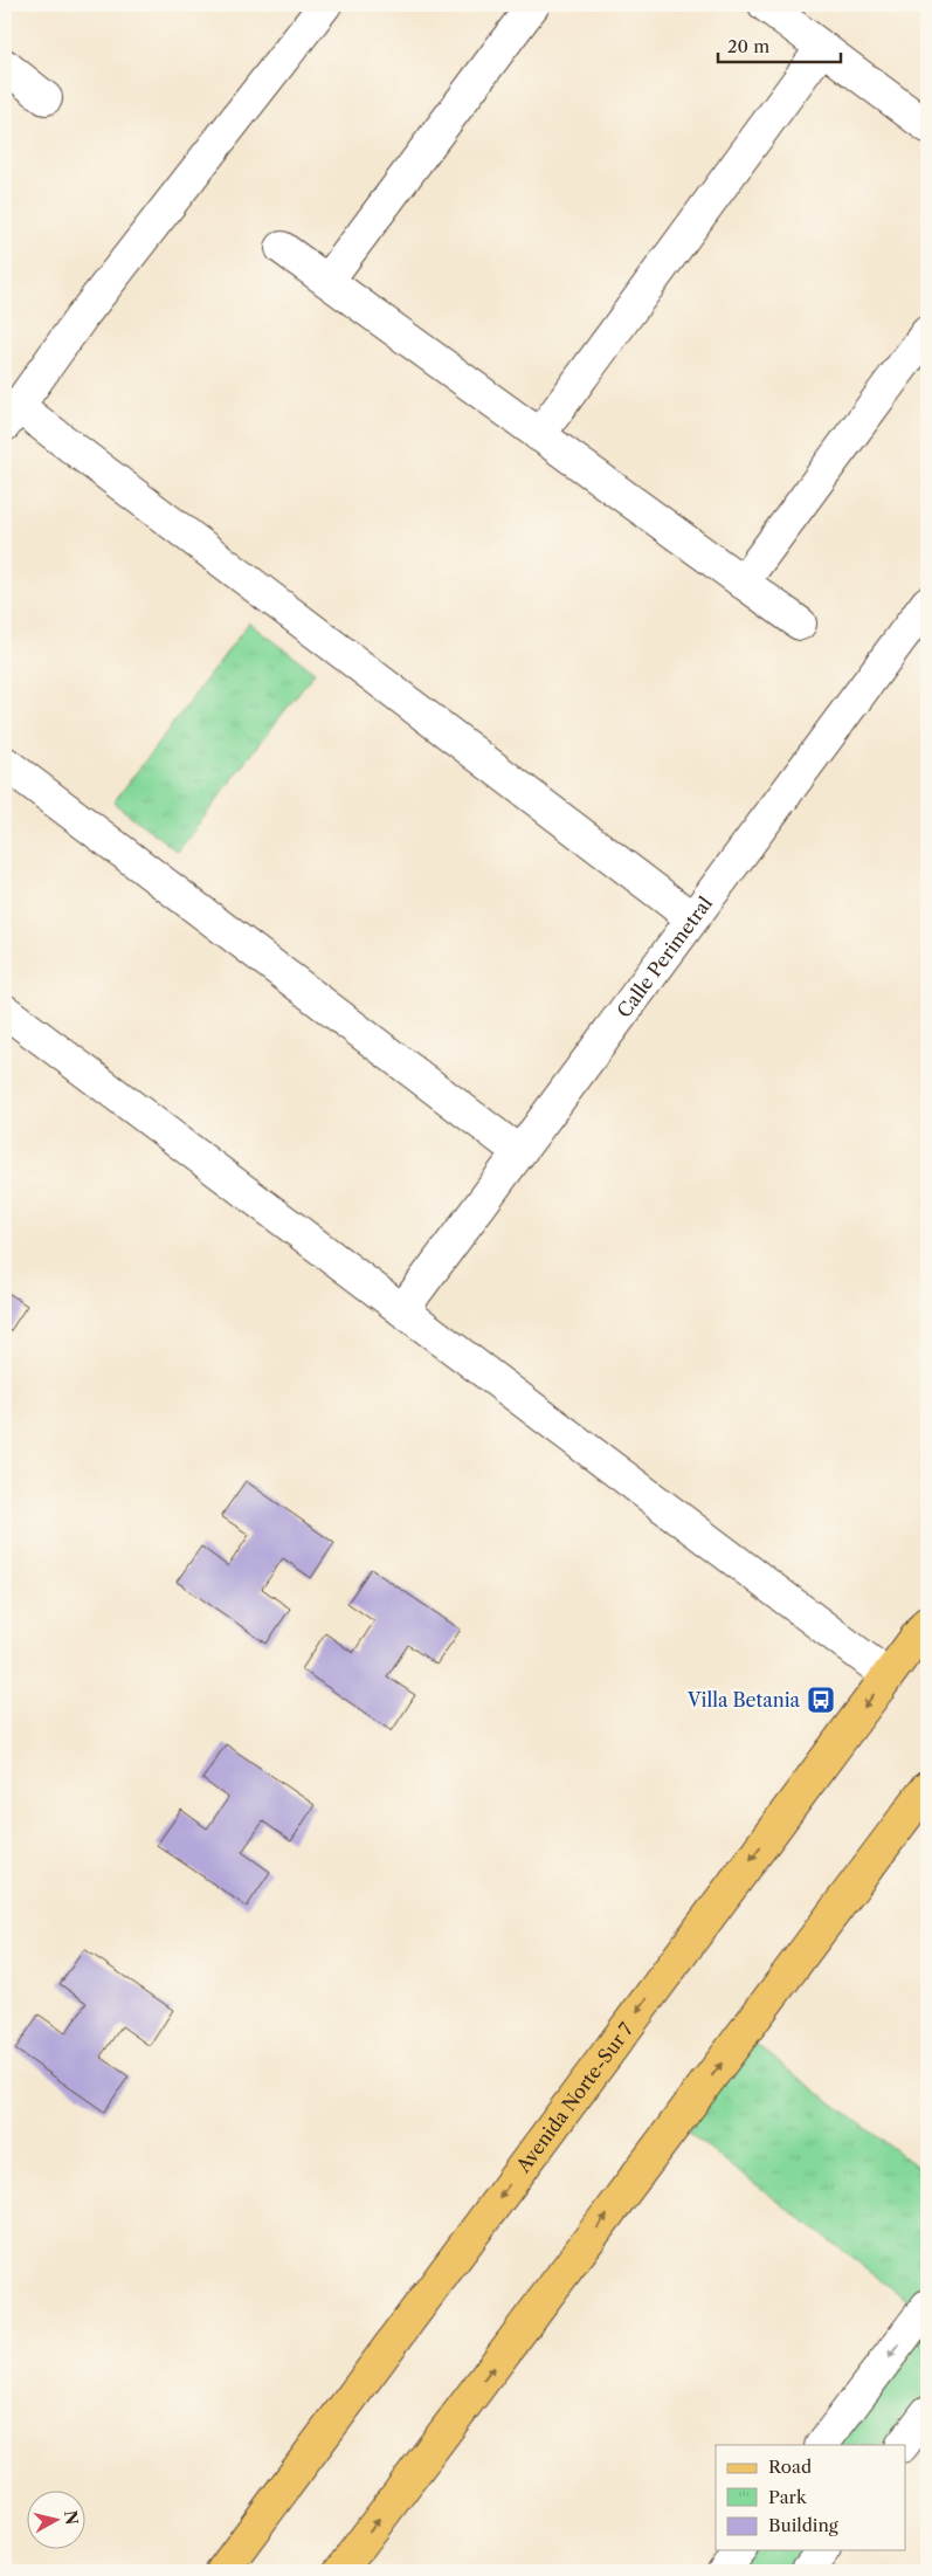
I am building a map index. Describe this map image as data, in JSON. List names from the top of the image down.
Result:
{
  "streets": {
    "main road": ["Avenida Norte-Sur 7"],
    "street": ["Calle Perimetral"]
  },
  "places": {
    "bus stop": ["Villa Betania"]
  },
  "legend": ["Road", "Park", "Building"],
  "scale_bar": "20 m",
  "north": "right"
}
